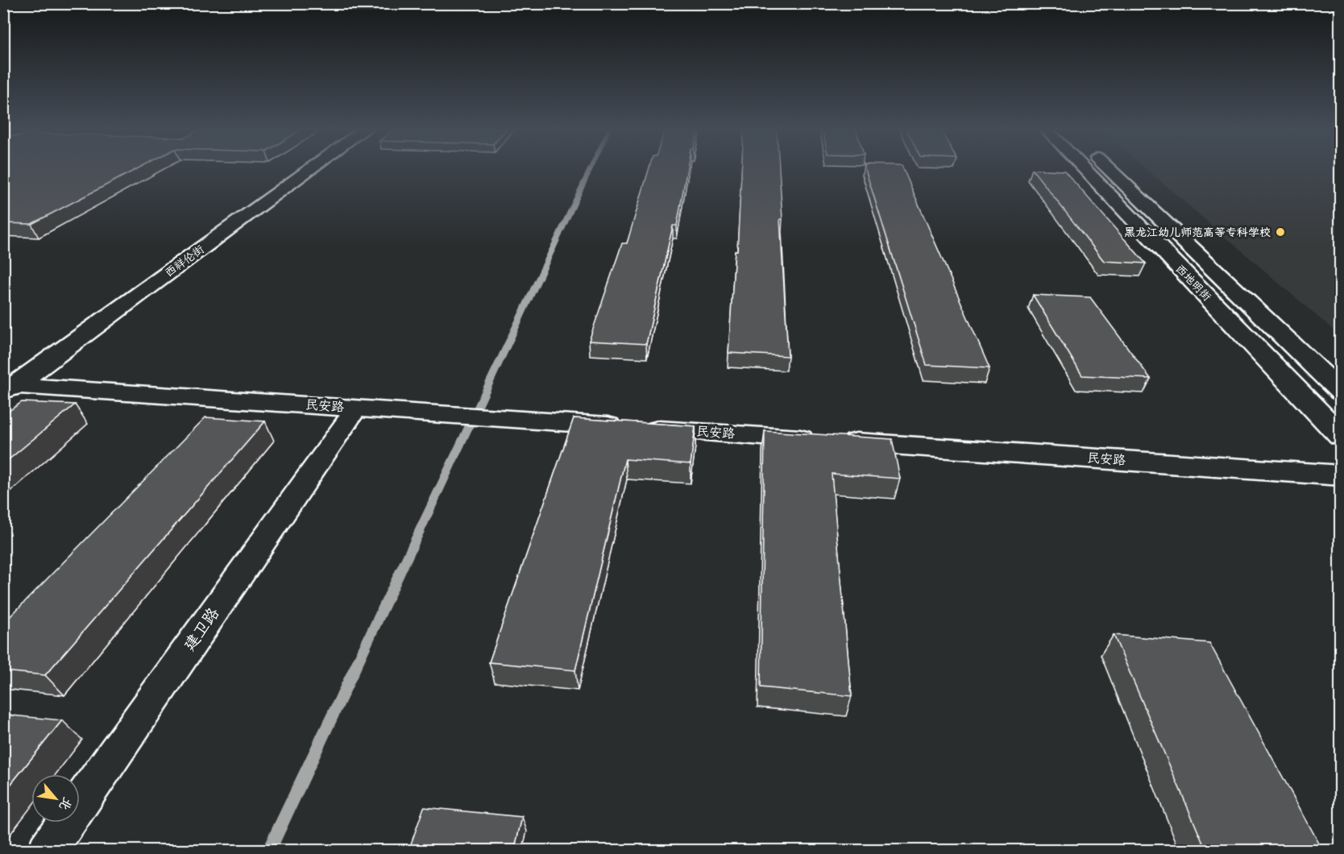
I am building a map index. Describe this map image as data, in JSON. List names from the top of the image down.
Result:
{
  "streets": {
    "street": [
      "西祥伦街",
      "西地明街",
      "民安路",
      "建卫路"
    ]
  },
  "crossings": [
    ["西祥伦街", "民安路"],
    ["民安路", "建卫路"]
  ],
  "places": ["黑龙江幼儿师范高等专科学校"],
  "north": "bottom right"
}
